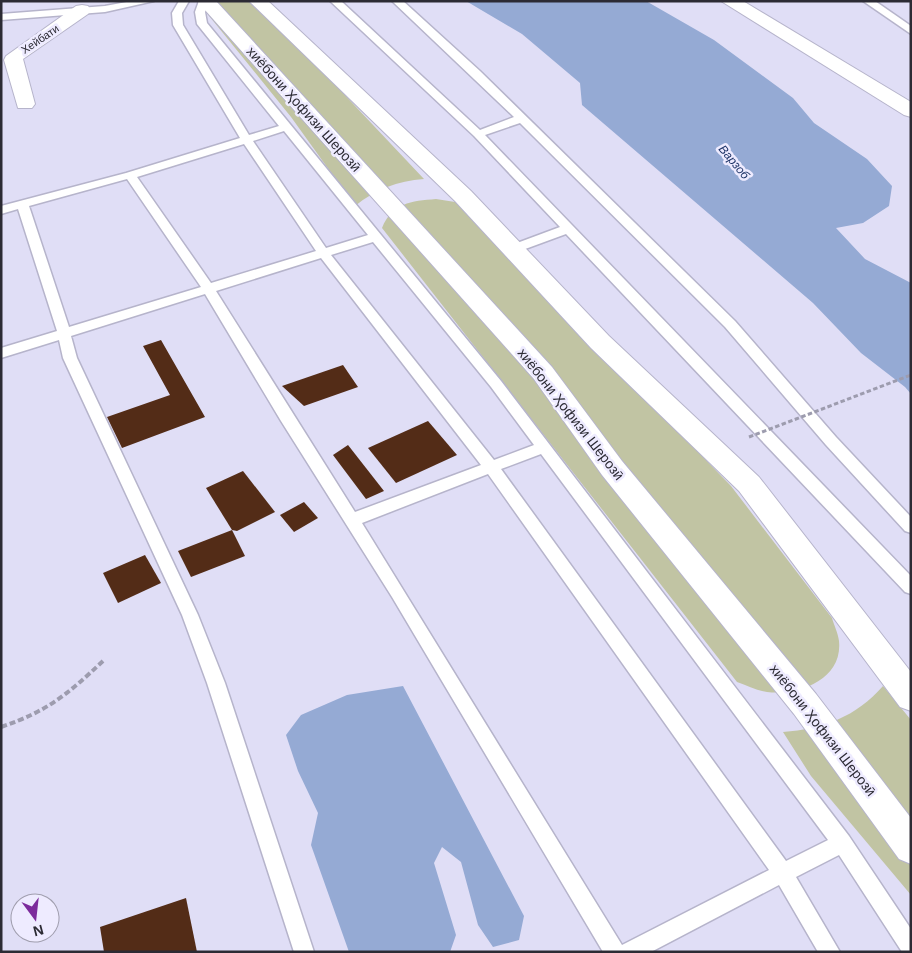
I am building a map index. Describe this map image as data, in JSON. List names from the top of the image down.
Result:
{
  "streets": {
    "main road": ["Хейбати", "хиёбони Ҳофизи Шерозӣ"]
  },
  "water": ["Варзоб"],
  "north": "bottom"
}
